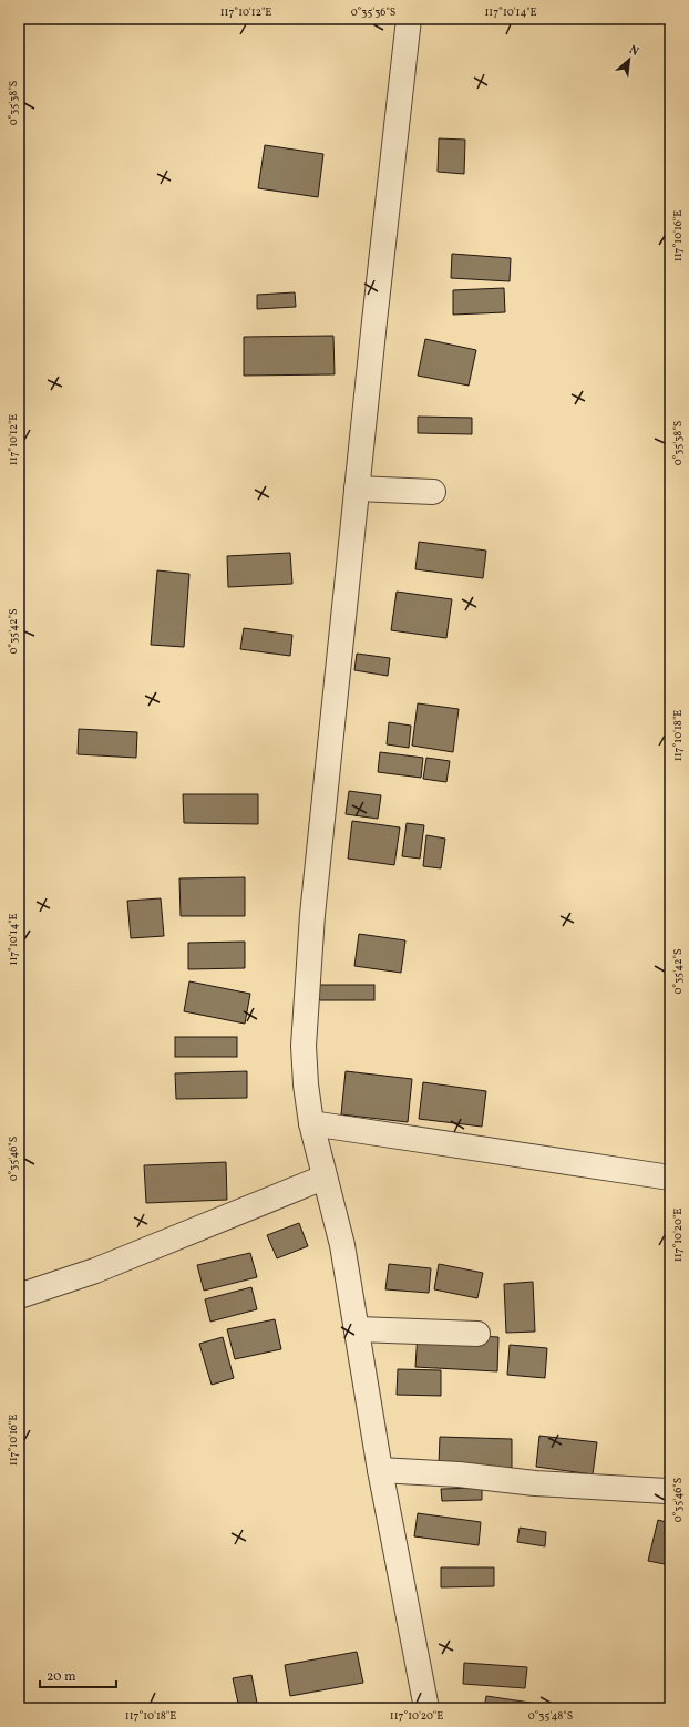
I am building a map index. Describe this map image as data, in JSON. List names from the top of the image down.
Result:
{
  "scale_bar": "20 m",
  "north": "top right",
  "coordinates": [
    "117°10'12\"E",
    "0°35'36\"S",
    "117°10'14\"E",
    "0°35'38\"S",
    "117°10'16\"E",
    "0°35'42\"S",
    "117°10'18\"E",
    "0°35'46\"S",
    "117°10'20\"E",
    "0°35'48\"S"
  ]
}
